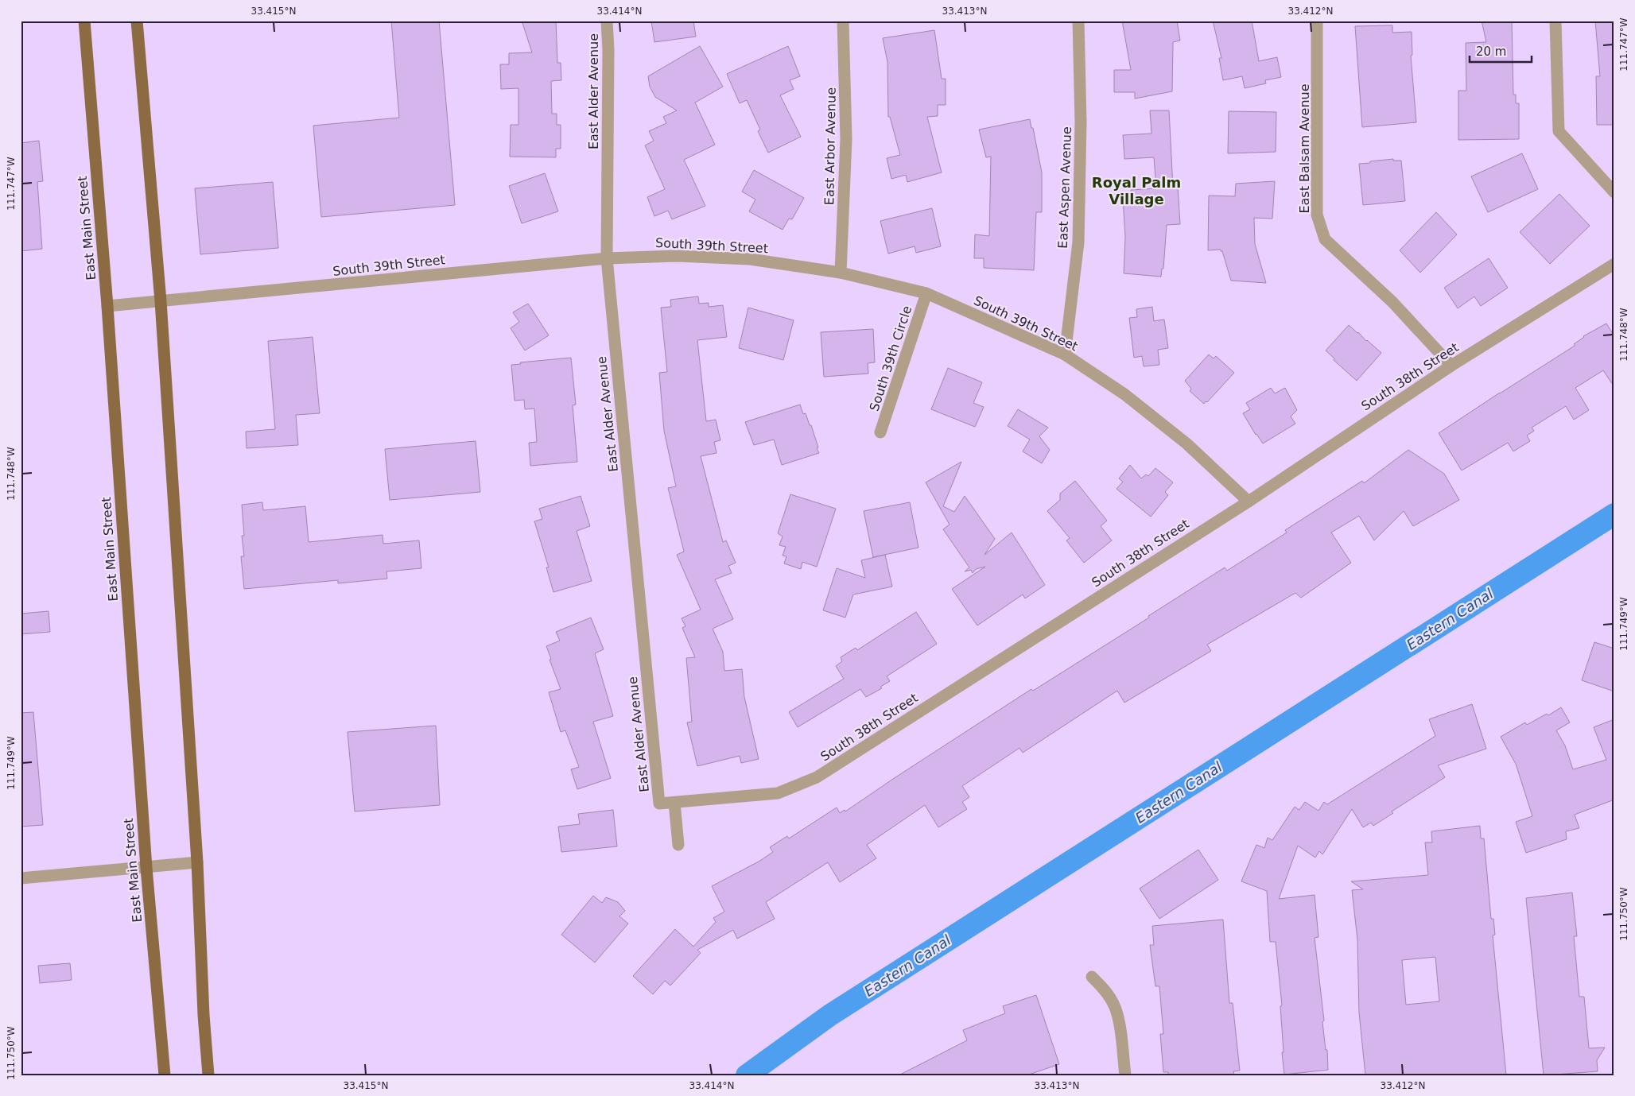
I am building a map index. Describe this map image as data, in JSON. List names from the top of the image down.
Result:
{
  "streets": {
    "main road": ["East Main Street"],
    "street": [
      "East Alder Avenue",
      "East Arbor Avenue",
      "East Balsam Avenue",
      "East Aspen Avenue",
      "South 39th Street",
      "South 39th Circle",
      "South 38th Street"
    ]
  },
  "crossings": [
    ["East Alder Avenue", "South 39th Street"],
    ["East Alder Avenue", "South 38th Street"],
    ["East Arbor Avenue", "South 39th Street"],
    ["East Balsam Avenue", "South 38th Street"],
    ["East Aspen Avenue", "South 39th Street"],
    ["East Main Street", "South 39th Street"],
    ["South 39th Street", "South 39th Circle"],
    ["South 39th Street", "South 38th Street"]
  ],
  "districts": ["Royal Palm Village"],
  "water": ["Eastern Canal"],
  "scale_bar": "20 m",
  "coordinates": [
    "33.415°N",
    "33.414°N",
    "33.413°N",
    "33.412°N",
    "111.747°W",
    "111.748°W",
    "111.749°W",
    "111.750°W"
  ]
}
